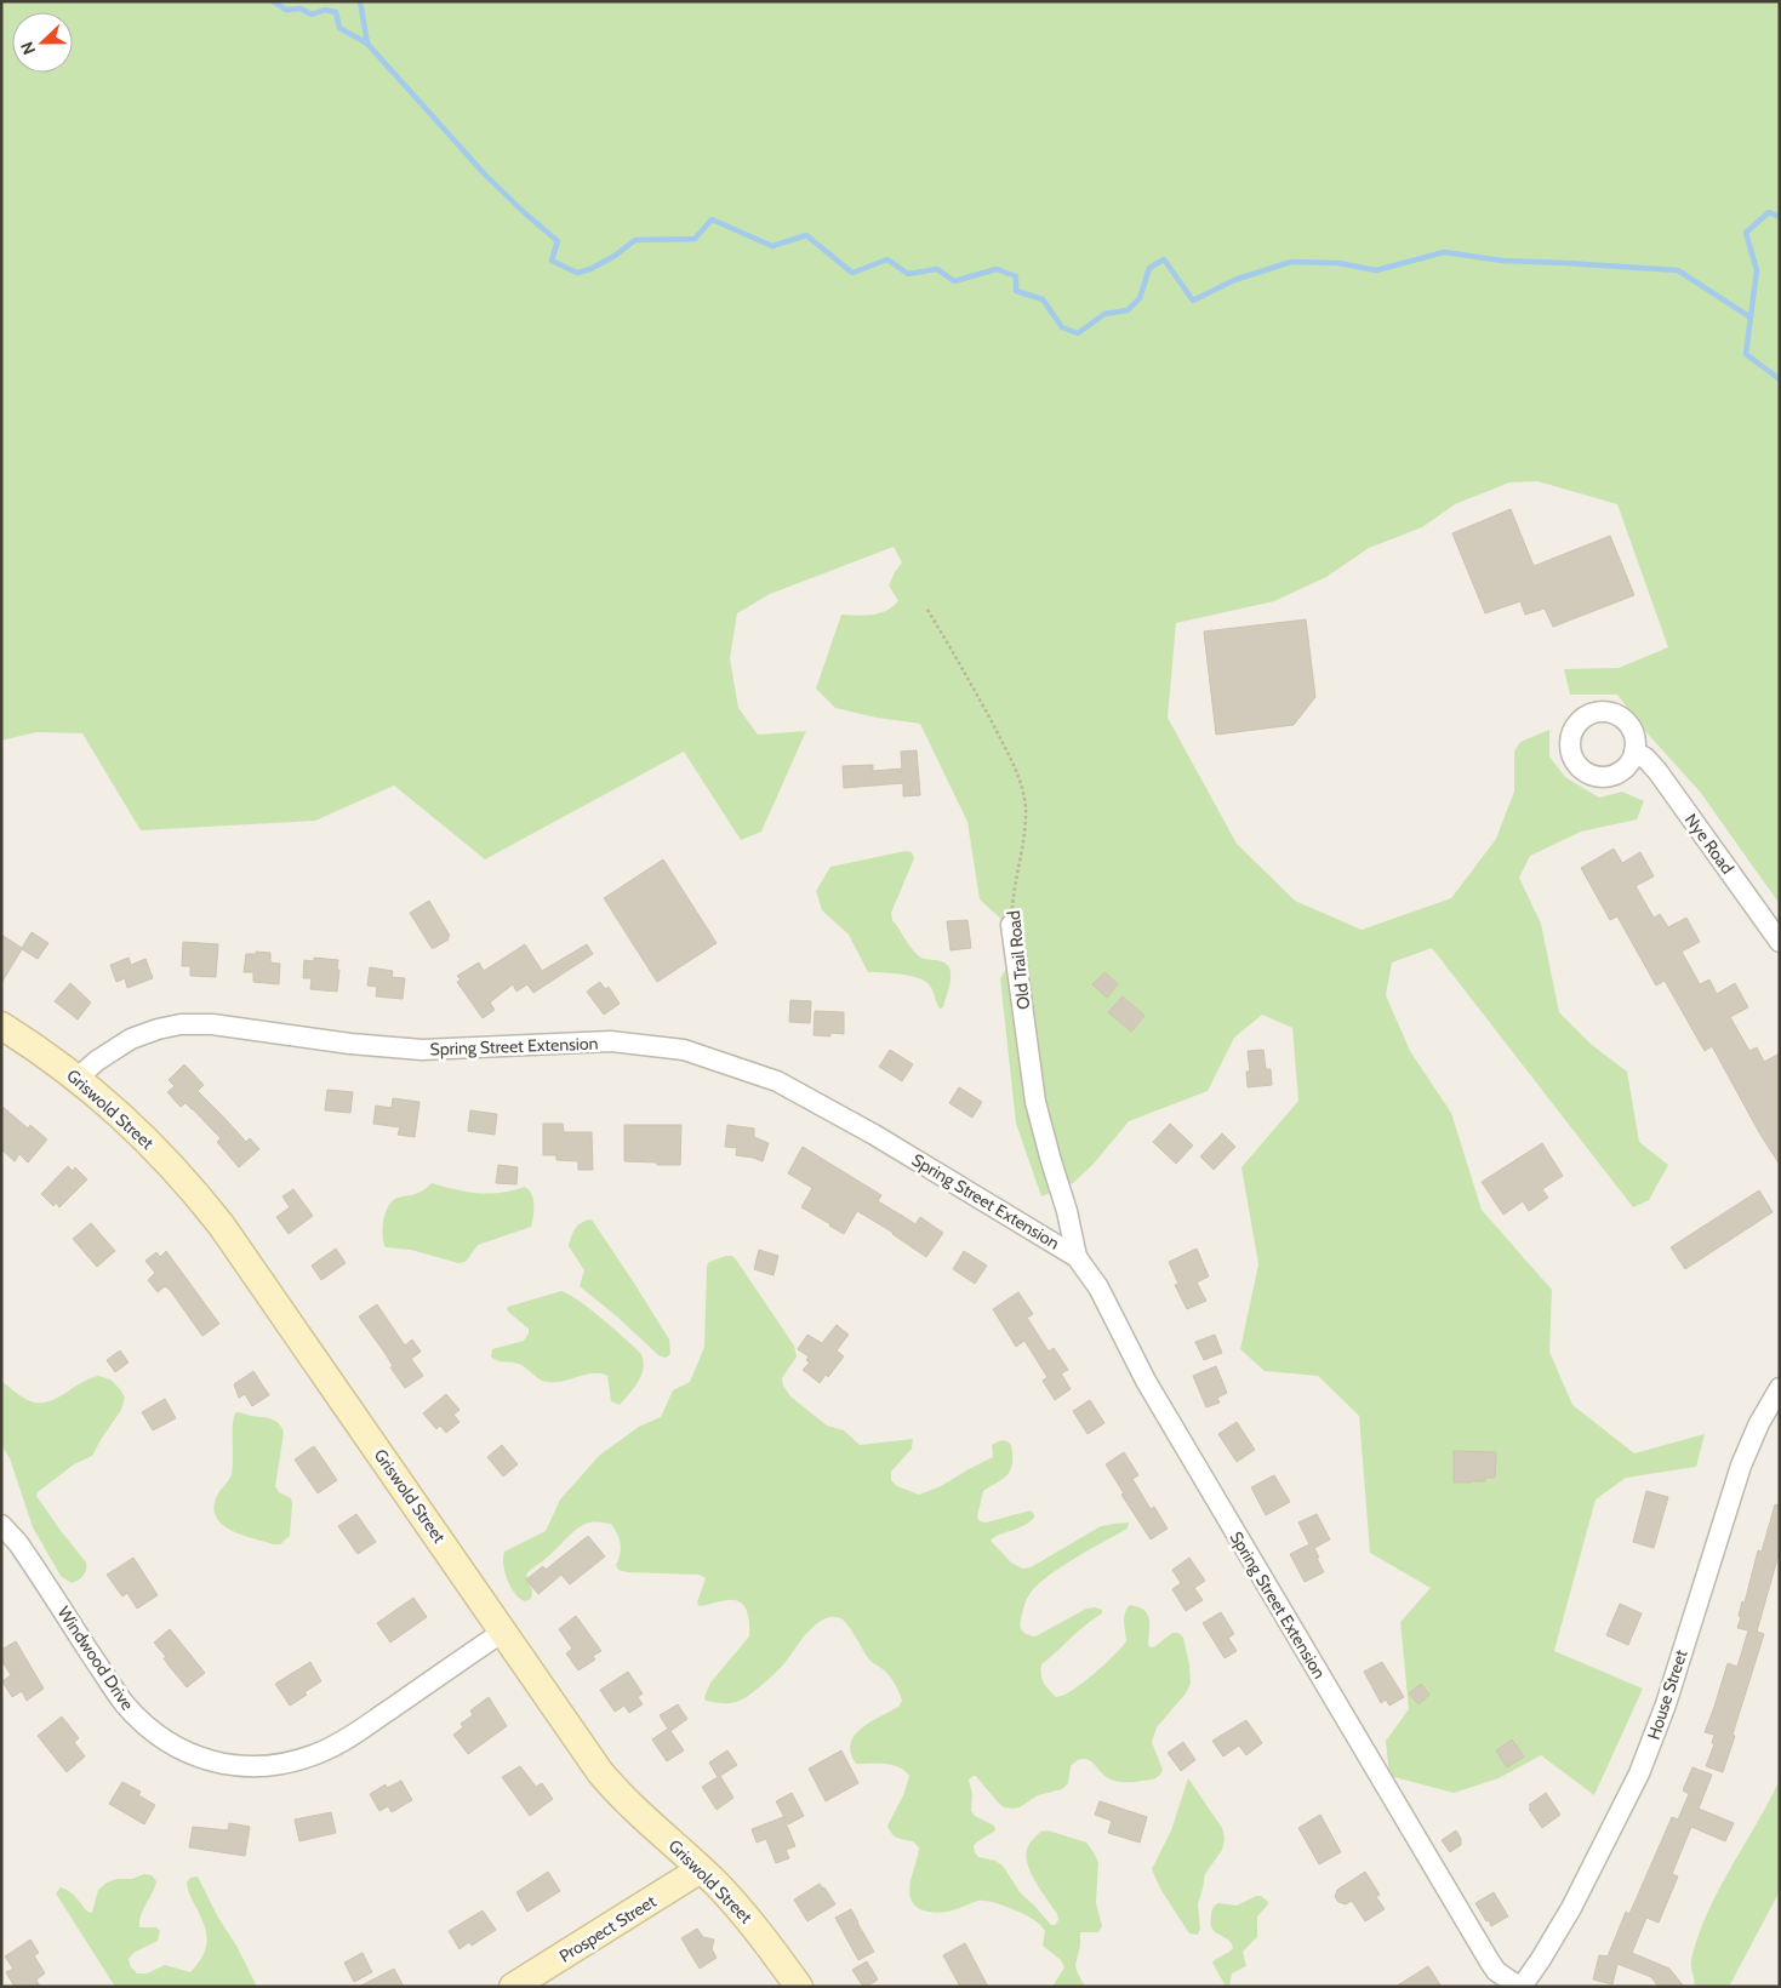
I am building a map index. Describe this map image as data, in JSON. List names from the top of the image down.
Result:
{
  "streets": {
    "main road": ["Griswold Street", "Prospect Street"],
    "street": [
      "Nye Road",
      "Old Trail Road",
      "Spring Street Extension",
      "Windwood Drive",
      "House Street"
    ]
  },
  "crossings": [
    ["Old Trail Road", "Spring Street Extension"],
    ["Spring Street Extension", "Griswold Street"],
    ["Spring Street Extension", "House Street"],
    ["Griswold Street", "Windwood Drive"],
    ["Griswold Street", "Prospect Street"]
  ],
  "north": "left"
}
